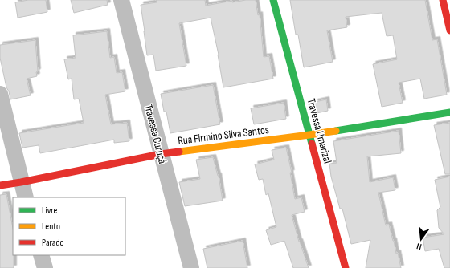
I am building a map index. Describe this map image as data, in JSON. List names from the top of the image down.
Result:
{
  "streets": {
    "street": ["Travessa Umarizal", "Travessa Curuçá", "Rua Firmino Silva Santos"]
  },
  "crossings": [
    ["Travessa Umarizal", "Rua Firmino Silva Santos"],
    ["Travessa Curuçá", "Rua Firmino Silva Santos"]
  ],
  "legend": ["Livre", "Lento", "Parado"],
  "north": "bottom"
}
